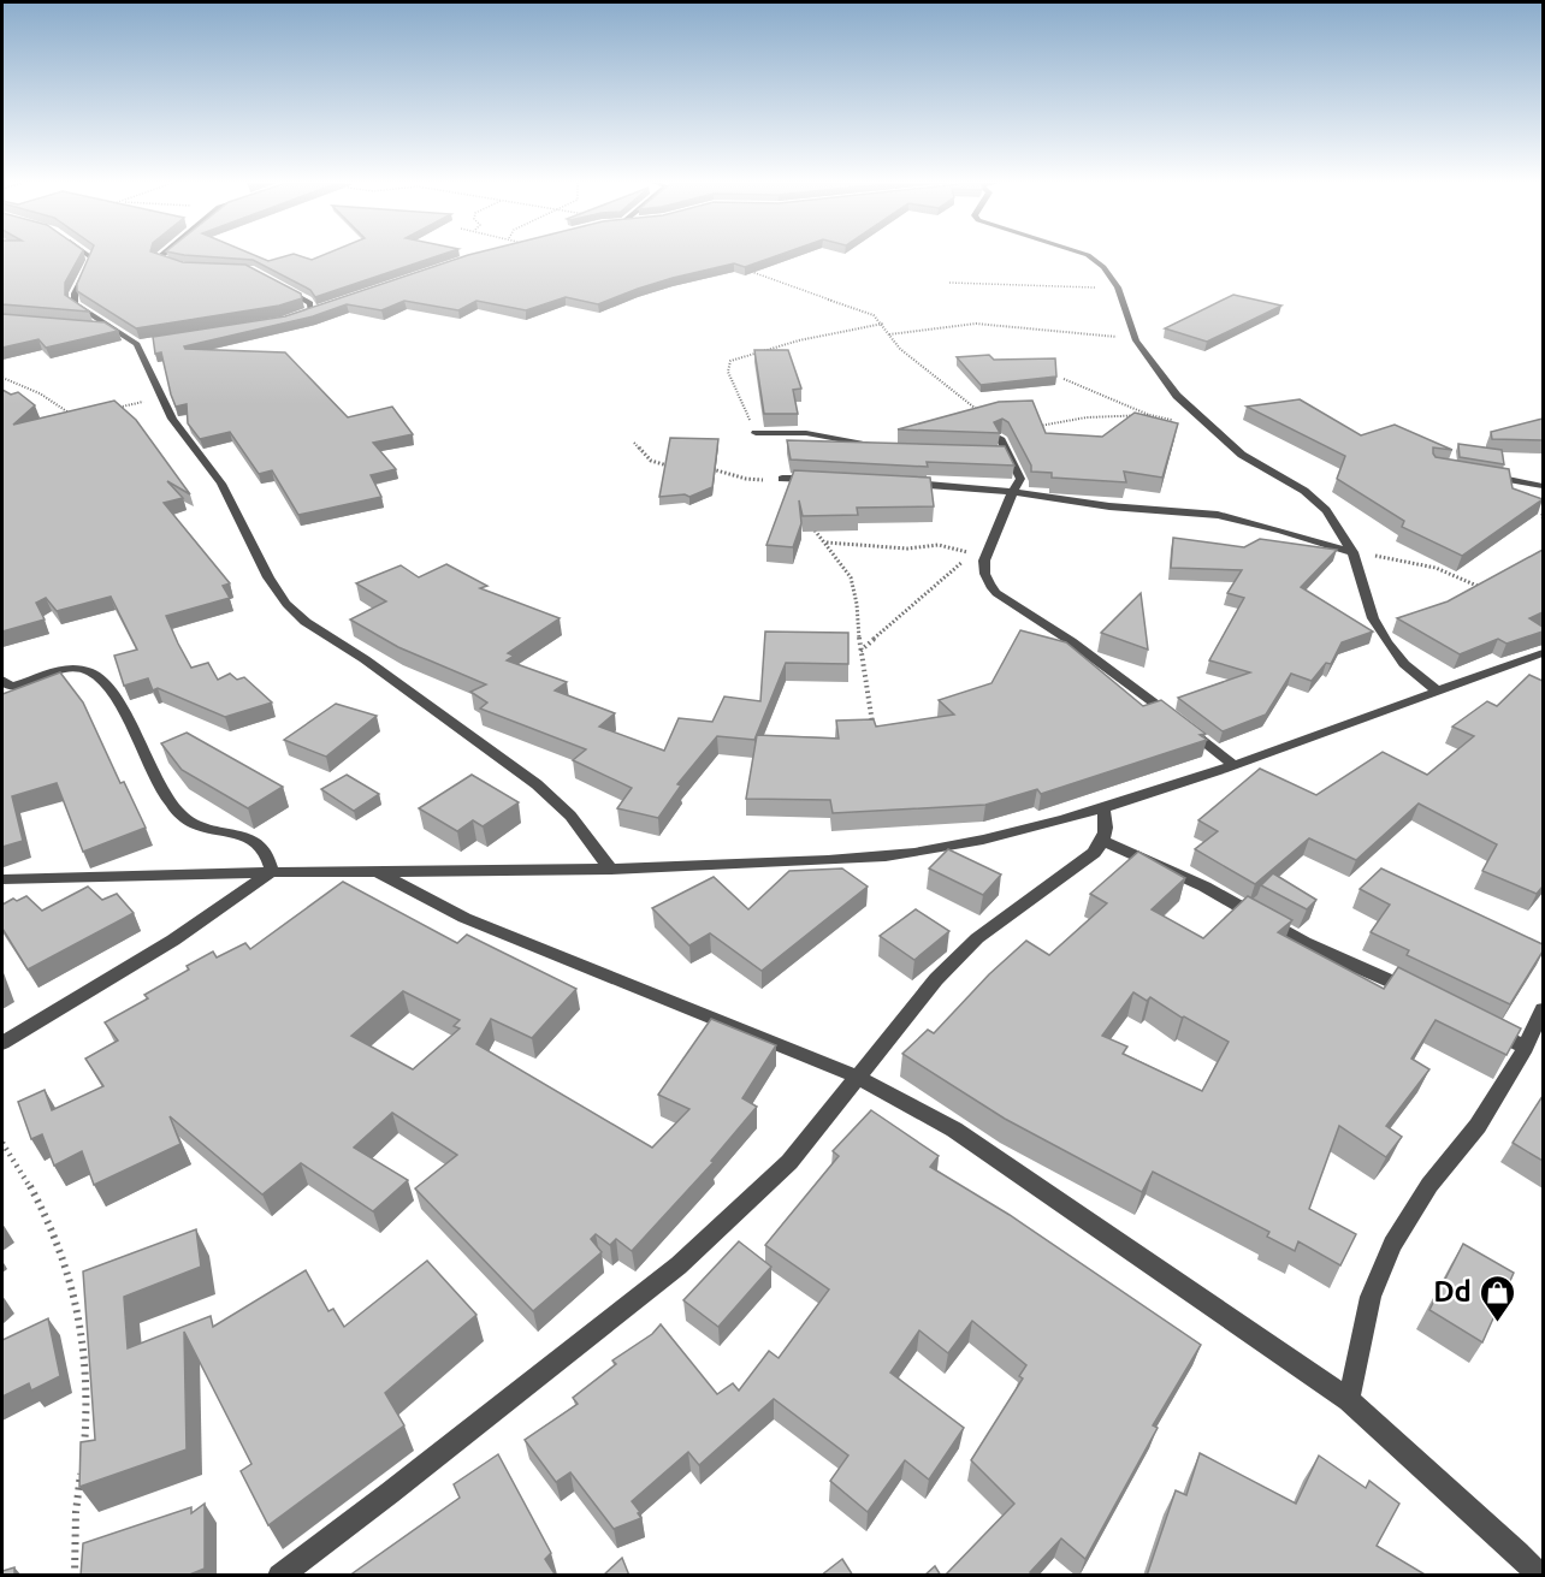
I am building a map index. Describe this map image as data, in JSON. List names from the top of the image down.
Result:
{
  "places": {
    "shop": ["Dd"]
  }
}
